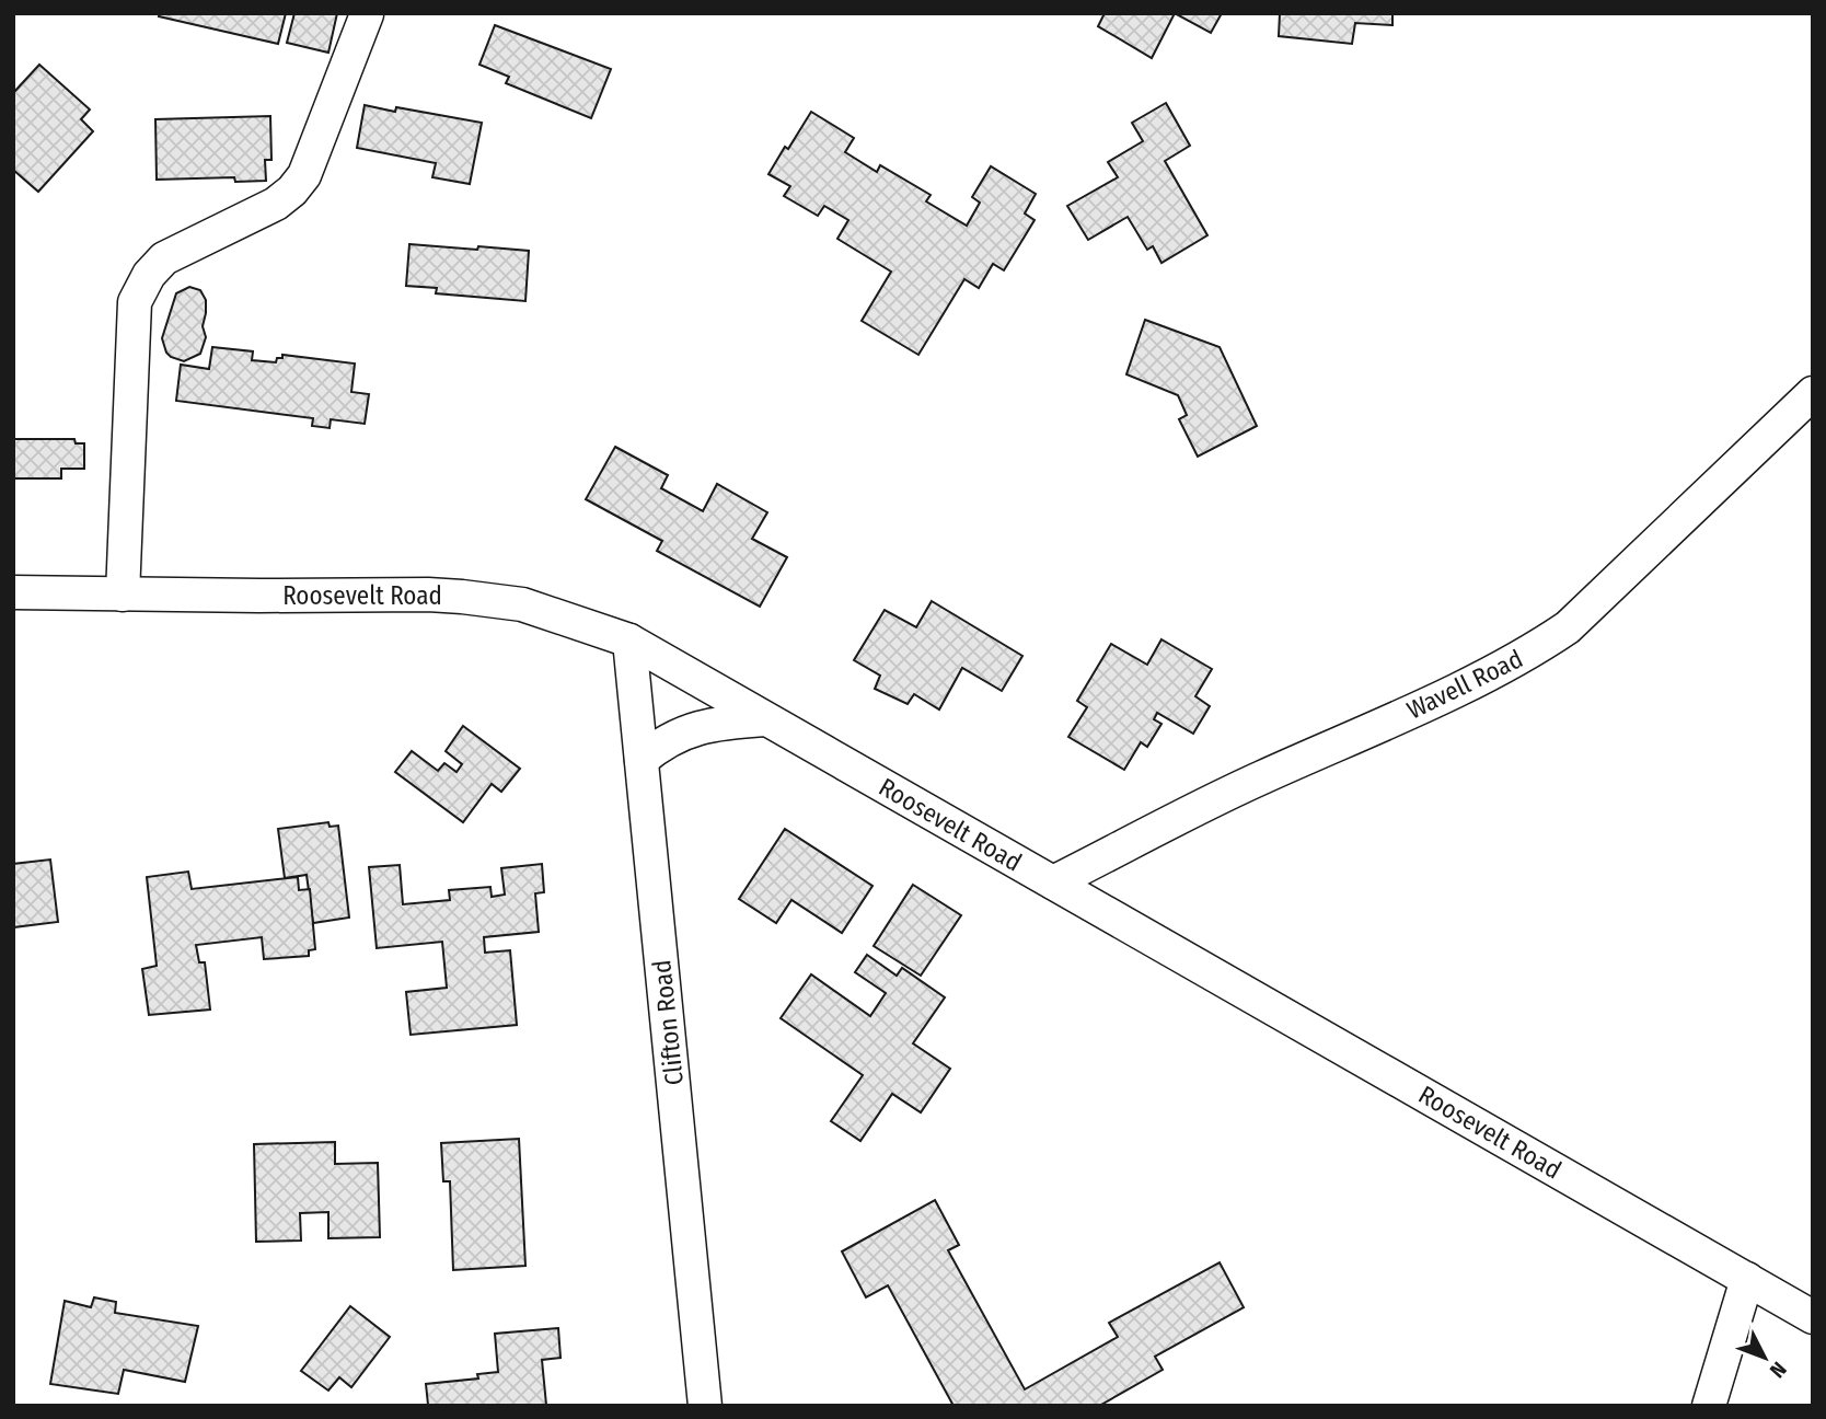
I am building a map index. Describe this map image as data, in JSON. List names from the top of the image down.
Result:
{
  "streets": {
    "street": ["Roosevelt Road", "Wavell Road", "Clifton Road"]
  },
  "crossings": [
    ["Roosevelt Road", "Wavell Road"],
    ["Roosevelt Road", "Clifton Road"]
  ],
  "north": "bottom right"
}
